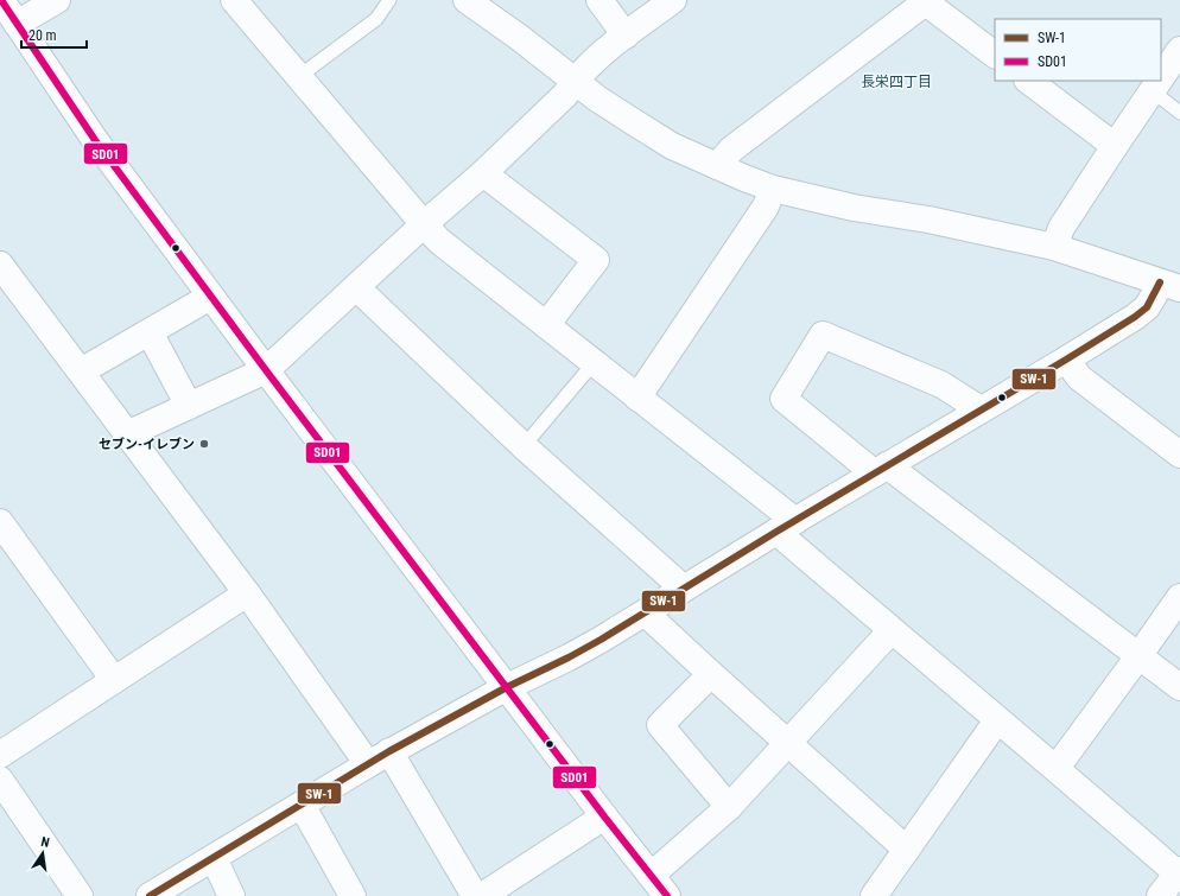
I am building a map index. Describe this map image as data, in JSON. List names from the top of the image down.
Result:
{
  "districts": ["長栄四丁目"],
  "places": ["セブン-イレブン"],
  "lines": ["transit line SD01", "transit line SW-1"],
  "legend": ["SW-1", "SD01"],
  "scale_bar": "20 m",
  "north": "top"
}
